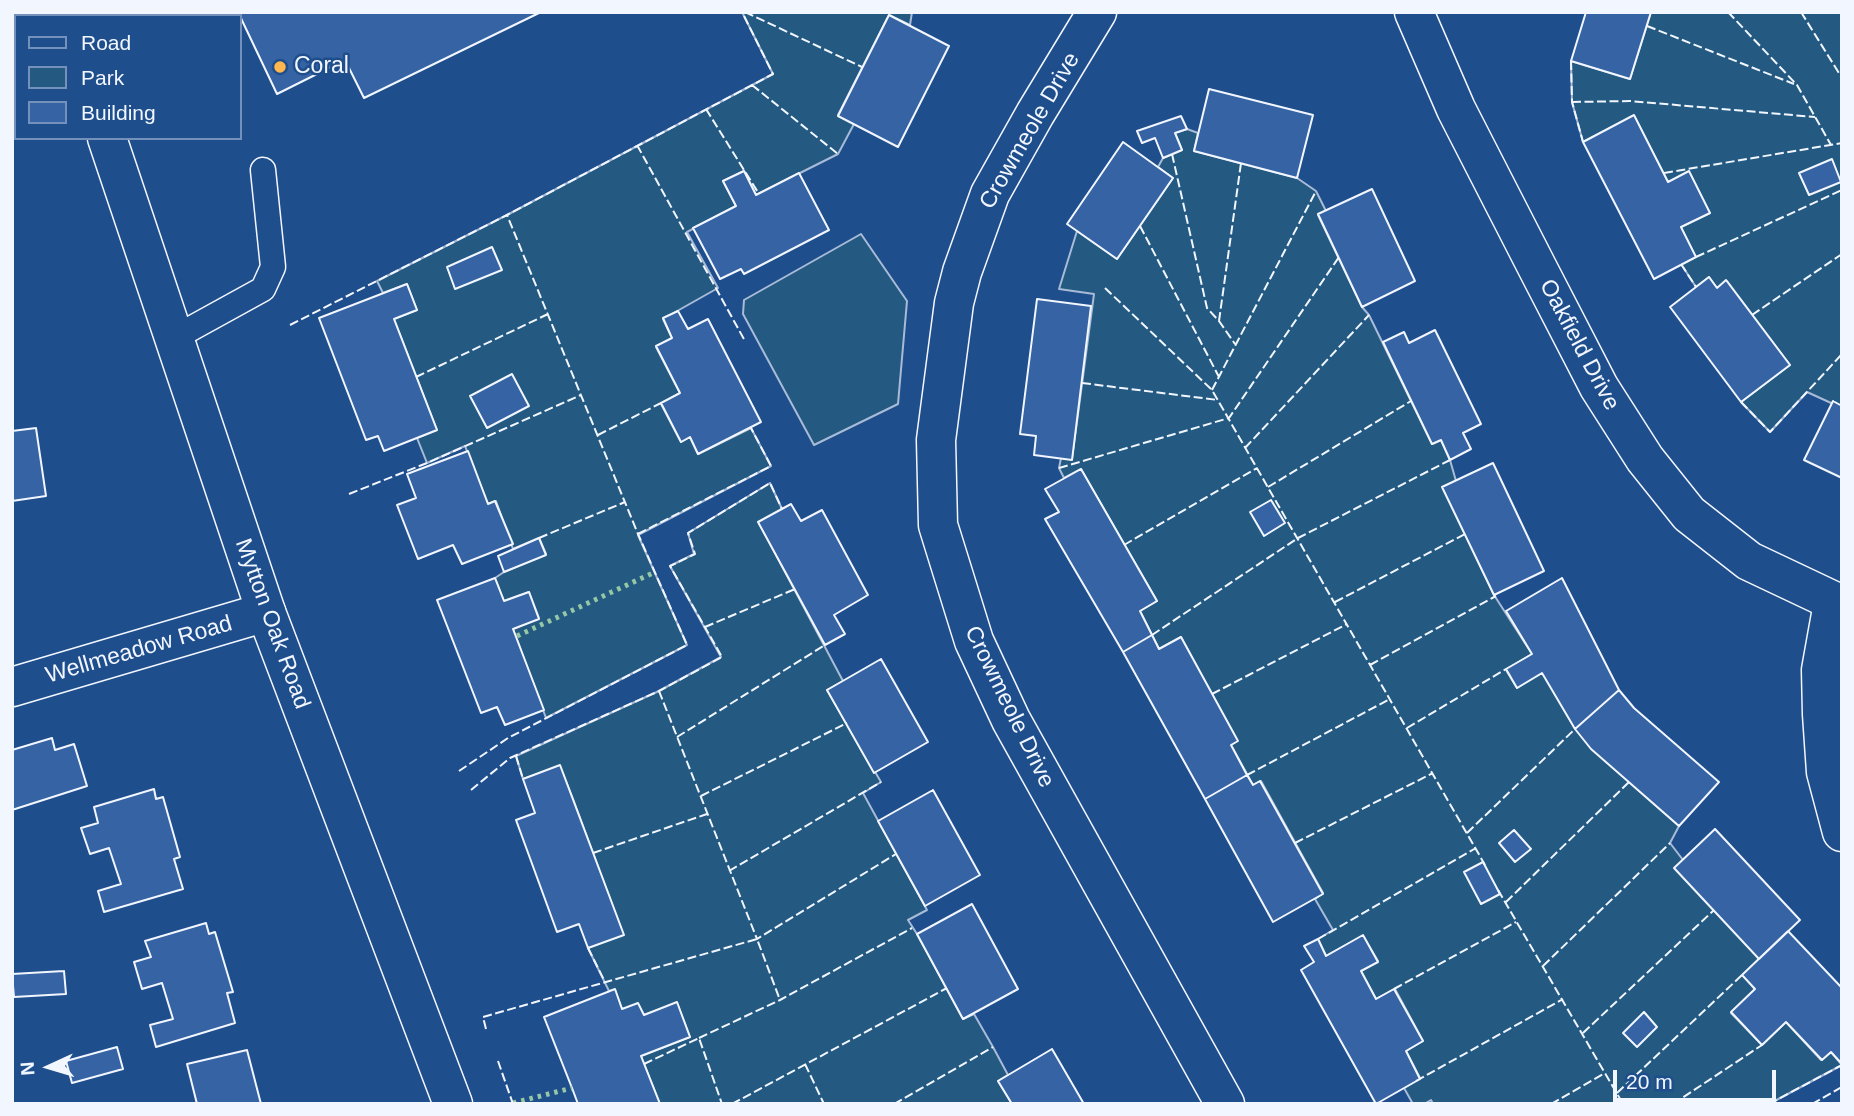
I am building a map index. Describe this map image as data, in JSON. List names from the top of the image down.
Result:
{
  "streets": {
    "street": [
      "Crowmeole Drive",
      "Oakfield Drive",
      "Mytton Oak Road",
      "Wellmeadow Road"
    ]
  },
  "crossings": [
    ["Mytton Oak Road", "Wellmeadow Road"]
  ],
  "places": ["Coral"],
  "legend": ["Road", "Park", "Building"],
  "scale_bar": "20 m",
  "north": "left"
}
